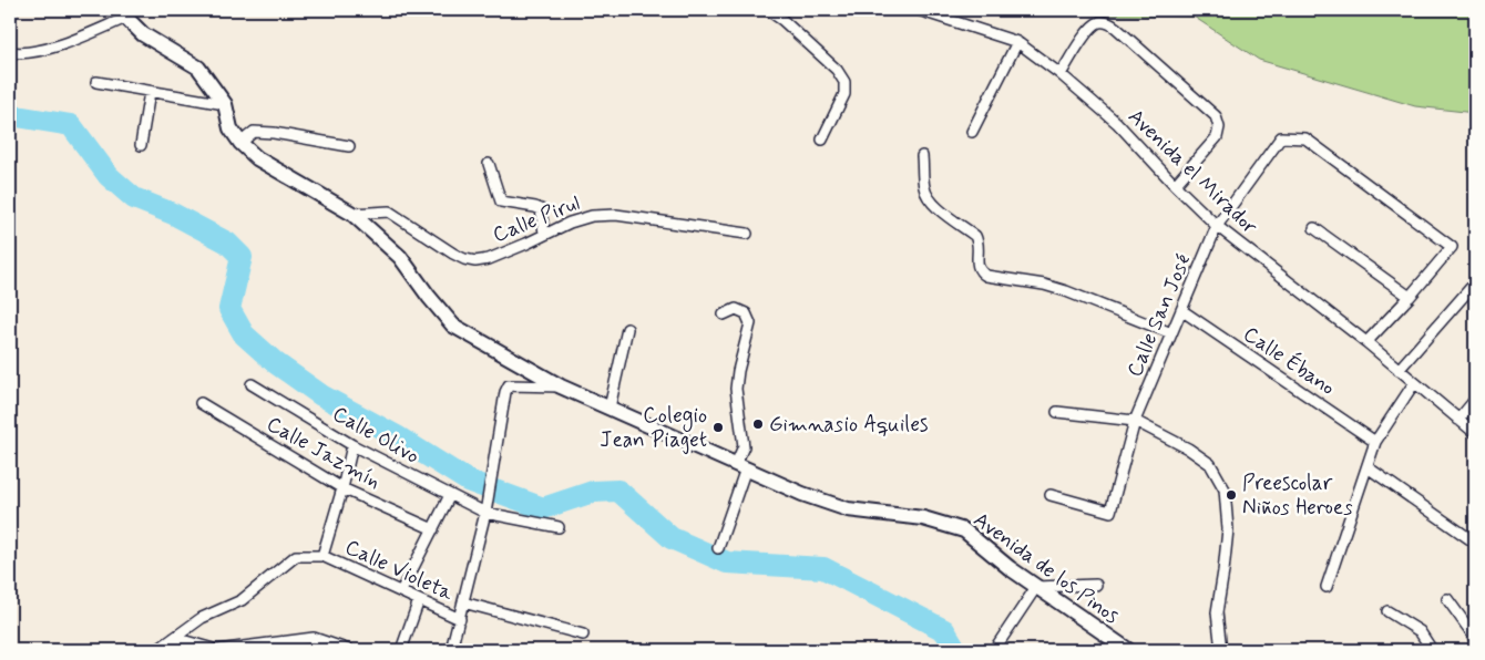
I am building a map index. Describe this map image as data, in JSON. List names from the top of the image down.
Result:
{
  "streets": {
    "street": [
      "Avenida el Mirador",
      "Calle Pirul",
      "Calle San José",
      "Calle Ébano",
      "Calle Olivo",
      "Calle Jazmín",
      "Avenida de los Pinos",
      "Calle Violeta"
    ]
  },
  "crossings": [
    ["Avenida el Mirador", "Calle San José"],
    ["Calle Pirul", "Avenida de los Pinos"],
    ["Calle San José", "Calle Ébano"]
  ],
  "places": ["Gimnasio Aquiles", "Colegio Jean Piaget", "Preescolar Niños Heroes"]
}
